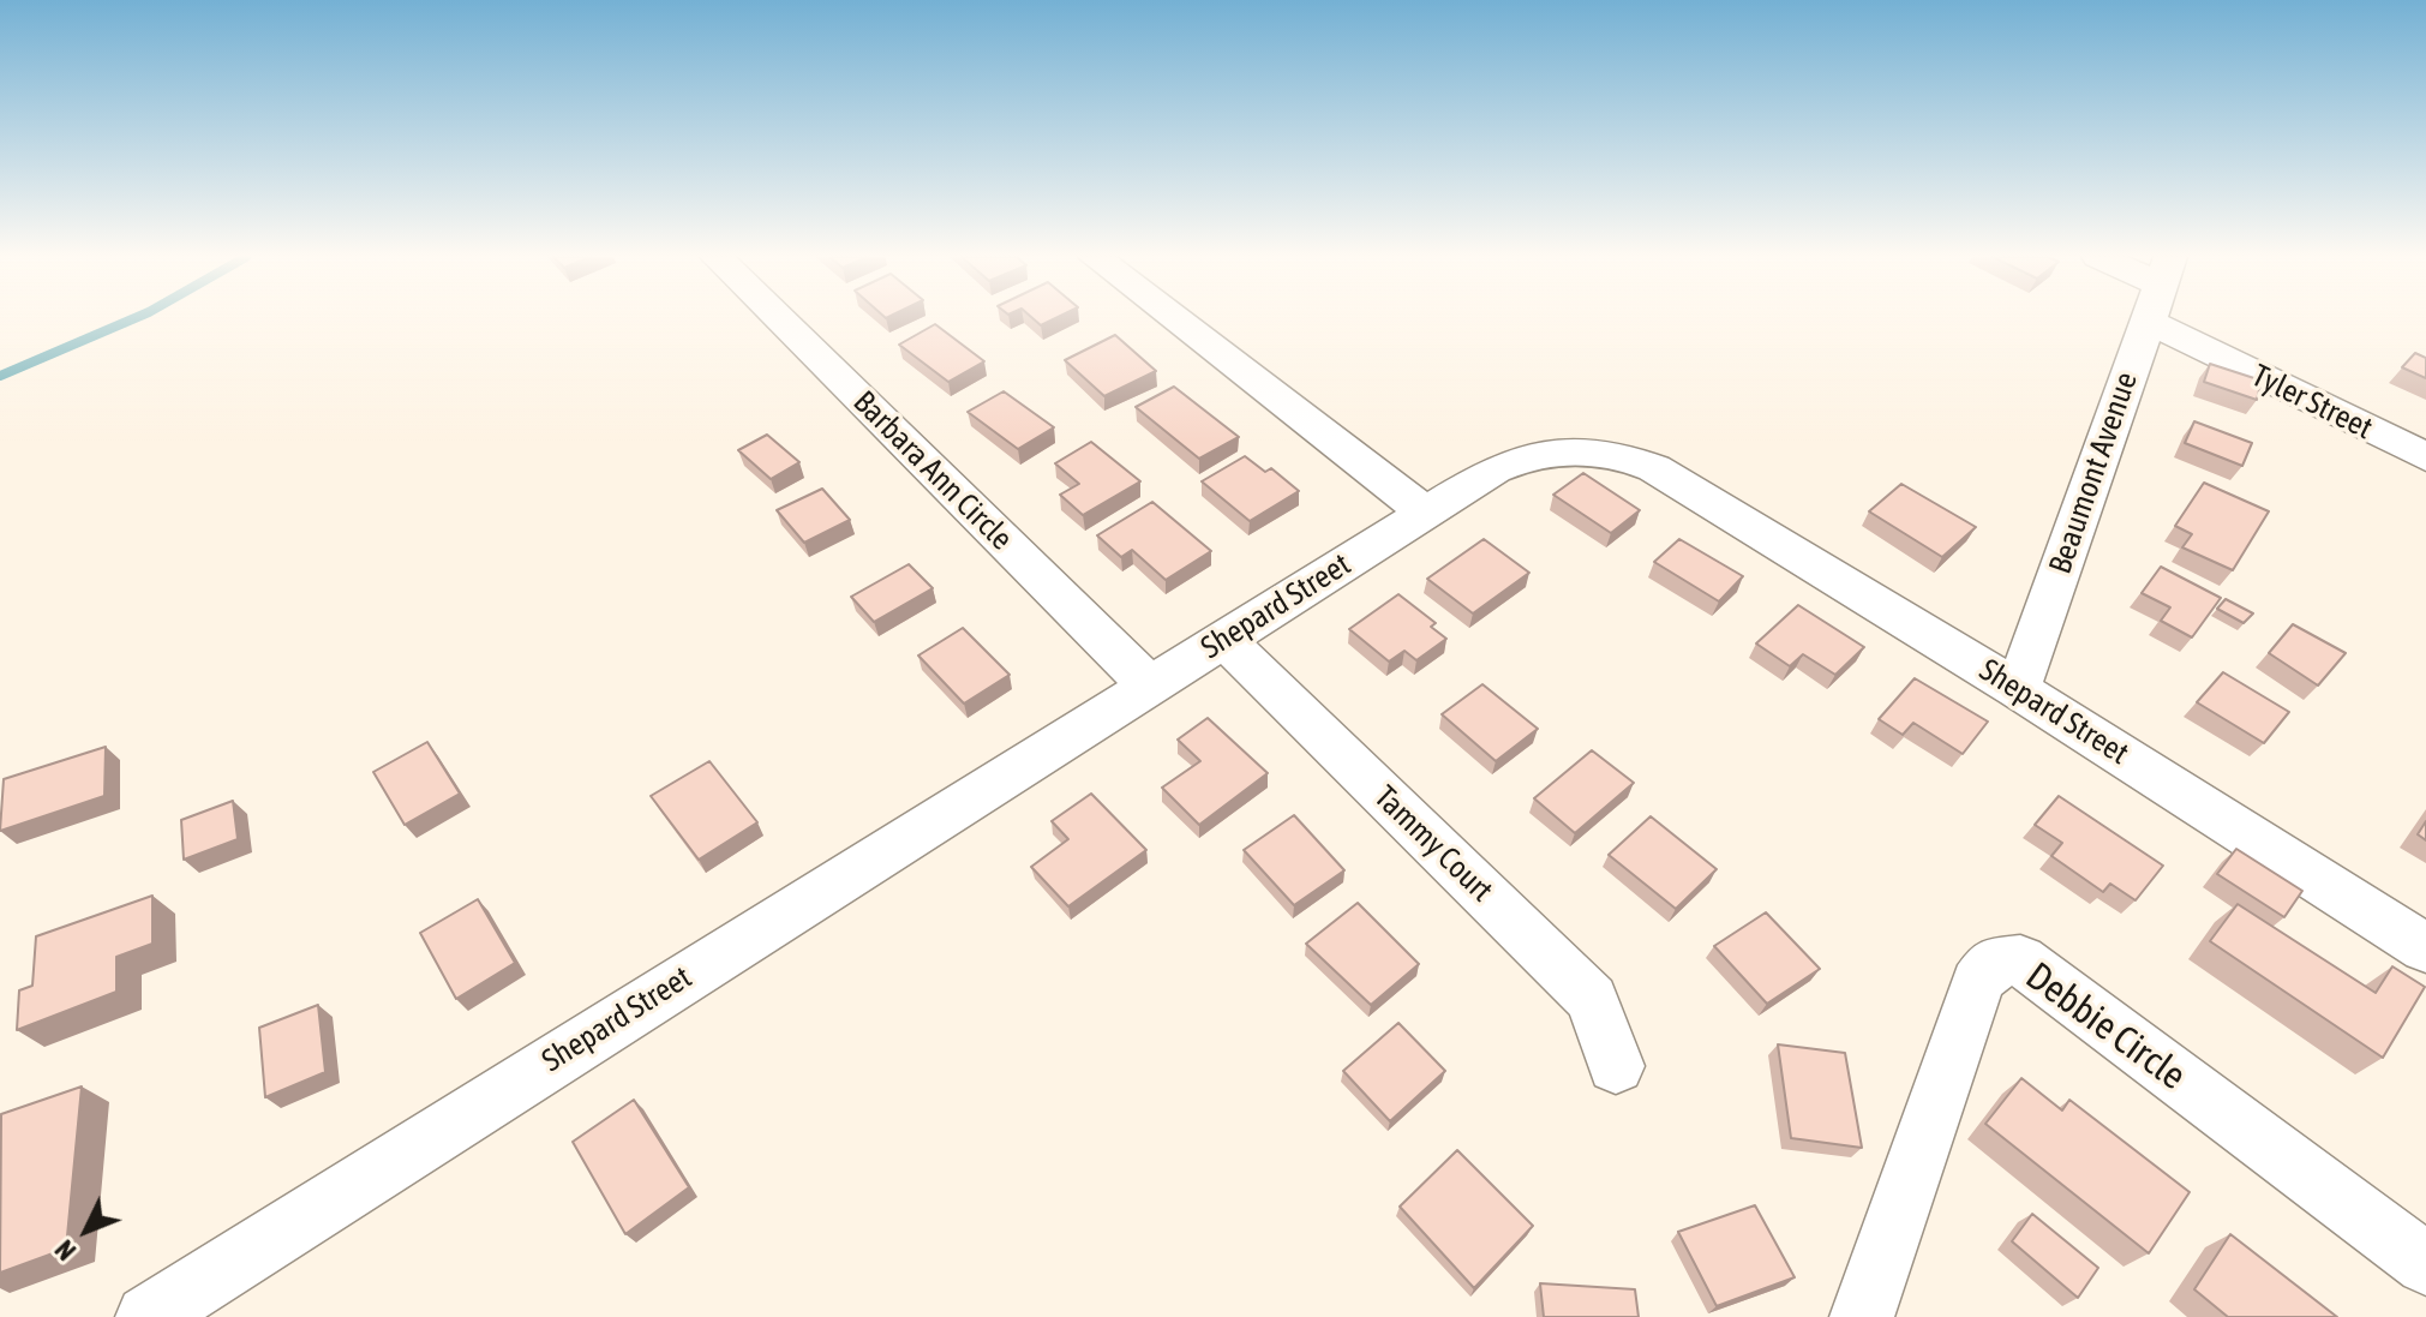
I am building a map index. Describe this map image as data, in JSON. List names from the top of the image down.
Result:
{
  "streets": {
    "street": [
      "Tyler Street",
      "Barbara Ann Circle",
      "Beaumont Avenue",
      "Shepard Street",
      "Tammy Court",
      "Debbie Circle"
    ]
  },
  "crossings": [
    ["Barbara Ann Circle", "Shepard Street"],
    ["Beaumont Avenue", "Shepard Street"],
    ["Shepard Street", "Tammy Court"]
  ],
  "north": "bottom left"
}
